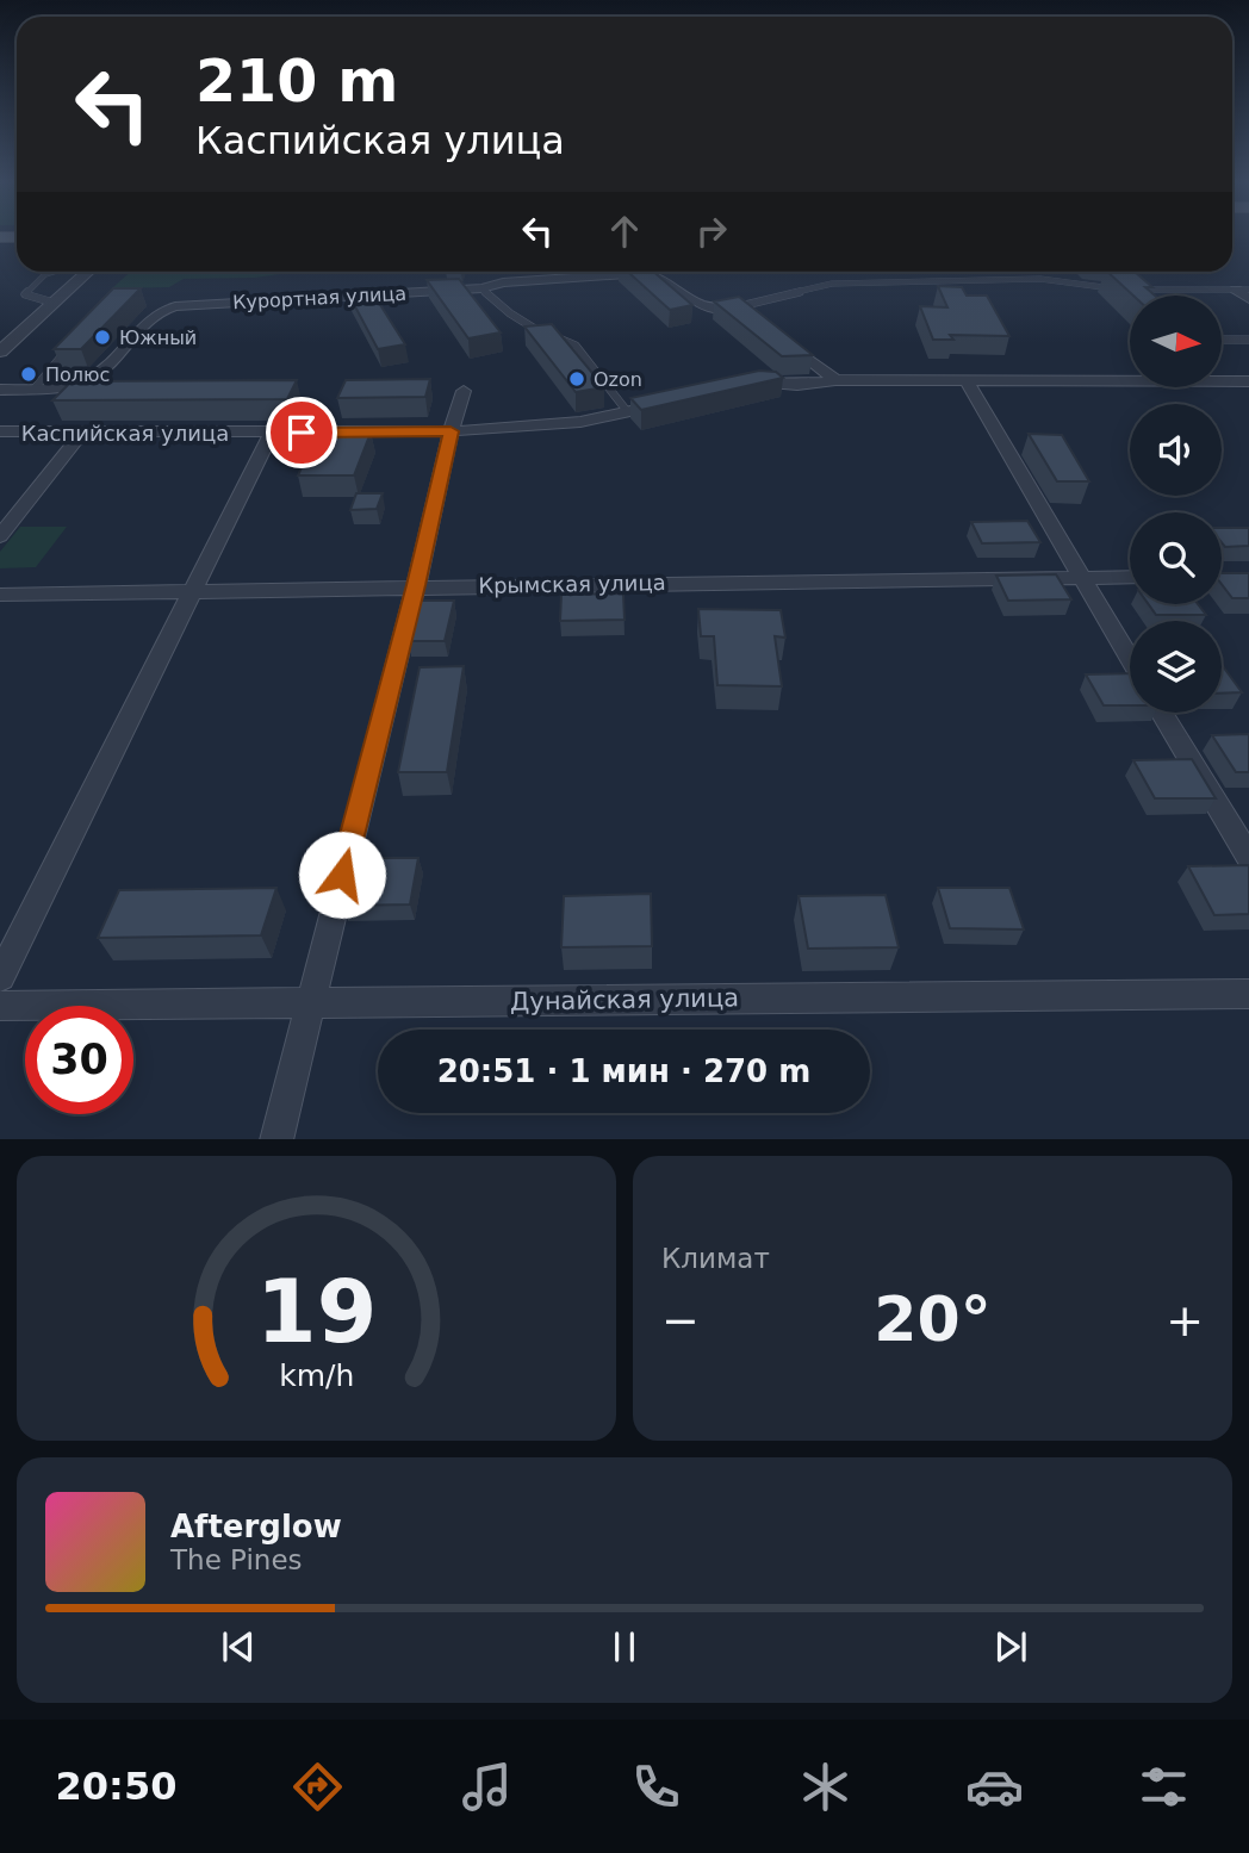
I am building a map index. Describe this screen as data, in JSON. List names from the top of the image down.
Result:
{
  "streets": {
    "street": [
      "Курортная улица",
      "Каспийская улица",
      "Крымская улица",
      "Дунайская улица"
    ]
  },
  "places": ["Южный", "Полюс", "Ozon"],
  "north": "right",
  "page": {
    "turn": ["210 m", "Каспийская улица"],
    "limit": "30",
    "trip": "20:51 · 1 мин · 270 m",
    "tile": "Климат",
    "heat": ["−", "20°", "+"],
    "song": ["Afterglow", "The Pines"],
    "tabs": "20:50",
    "gauge": ["19", "km/h"]
  }
}
